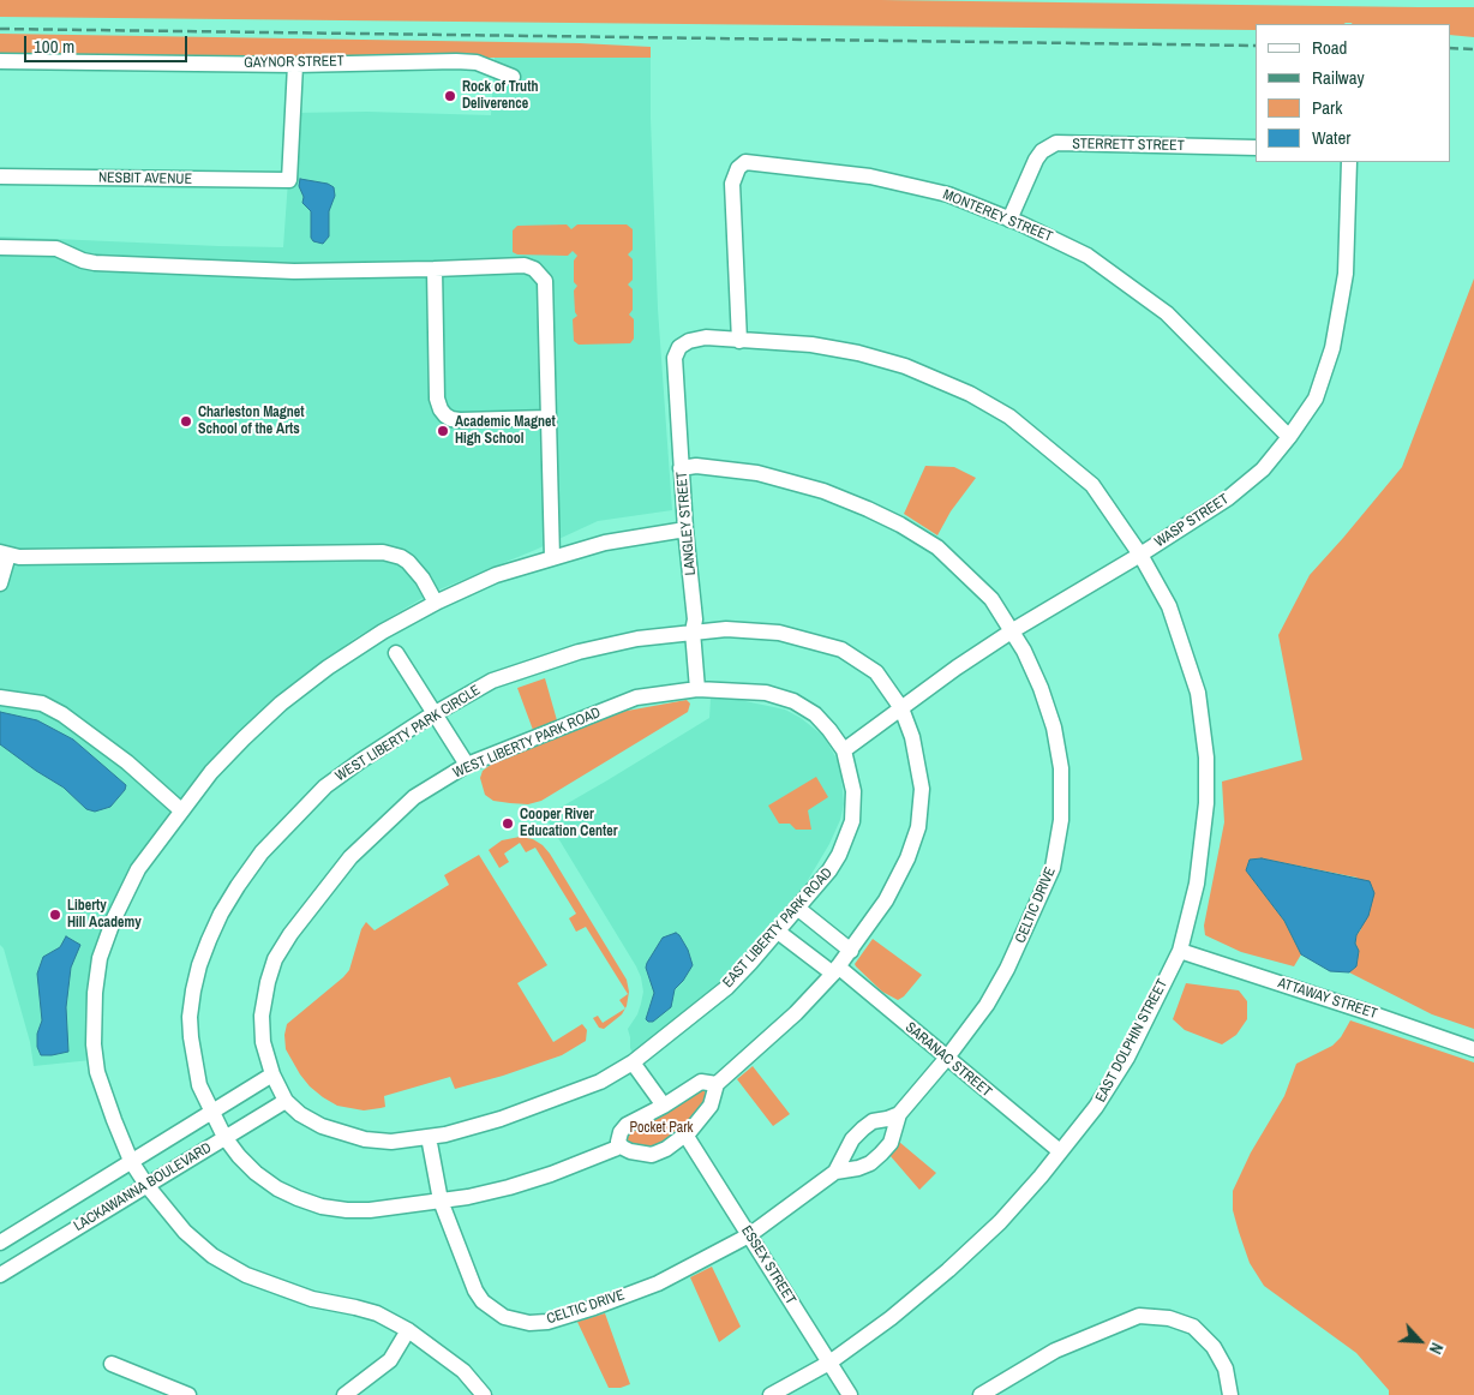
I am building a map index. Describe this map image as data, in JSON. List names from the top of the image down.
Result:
{
  "streets": {
    "street": [
      "GAYNOR STREET",
      "STERRETT STREET",
      "NESBIT AVENUE",
      "MONTEREY STREET",
      "WASP STREET",
      "LANGLEY STREET",
      "WEST LIBERTY PARK CIRCLE",
      "WEST LIBERTY PARK ROAD",
      "CELTIC DRIVE",
      "EAST LIBERTY PARK ROAD",
      "ATTAWAY STREET",
      "EAST DOLPHIN STREET",
      "SARANAC STREET",
      "LACKAWANNA BOULEVARD",
      "ESSEX STREET"
    ]
  },
  "crossings": [
    ["GAYNOR STREET", "NESBIT AVENUE"],
    ["STERRETT STREET", "MONTEREY STREET"],
    ["MONTEREY STREET", "WASP STREET"],
    ["MONTEREY STREET", "EAST DOLPHIN STREET"],
    ["WASP STREET", "WEST LIBERTY PARK CIRCLE"],
    ["WASP STREET", "WEST LIBERTY PARK ROAD"],
    ["WASP STREET", "CELTIC DRIVE"],
    ["WASP STREET", "EAST LIBERTY PARK ROAD"],
    ["WASP STREET", "EAST DOLPHIN STREET"],
    ["LANGLEY STREET", "WEST LIBERTY PARK CIRCLE"],
    ["LANGLEY STREET", "WEST LIBERTY PARK ROAD"],
    ["LANGLEY STREET", "CELTIC DRIVE"],
    ["LANGLEY STREET", "EAST DOLPHIN STREET"],
    ["WEST LIBERTY PARK CIRCLE", "CELTIC DRIVE"],
    ["WEST LIBERTY PARK CIRCLE", "SARANAC STREET"],
    ["WEST LIBERTY PARK CIRCLE", "LACKAWANNA BOULEVARD"],
    ["WEST LIBERTY PARK ROAD", "EAST LIBERTY PARK ROAD"],
    ["WEST LIBERTY PARK ROAD", "LACKAWANNA BOULEVARD"],
    ["CELTIC DRIVE", "EAST LIBERTY PARK ROAD"],
    ["CELTIC DRIVE", "SARANAC STREET"],
    ["CELTIC DRIVE", "ESSEX STREET"],
    ["EAST LIBERTY PARK ROAD", "SARANAC STREET"],
    ["EAST LIBERTY PARK ROAD", "LACKAWANNA BOULEVARD"],
    ["ATTAWAY STREET", "EAST DOLPHIN STREET"],
    ["EAST DOLPHIN STREET", "SARANAC STREET"],
    ["EAST DOLPHIN STREET", "ESSEX STREET"]
  ],
  "parks": ["Pocket Park"],
  "places": [
    "Rock of Truth Deliverence",
    "Charleston Magnet School of the Arts",
    "Academic Magnet High School",
    "Cooper River Education Center",
    "Liberty Hill Academy"
  ],
  "legend": [
    "Road",
    "Railway",
    "Park",
    "Water"
  ],
  "scale_bar": "100 m",
  "north": "bottom right"
}
